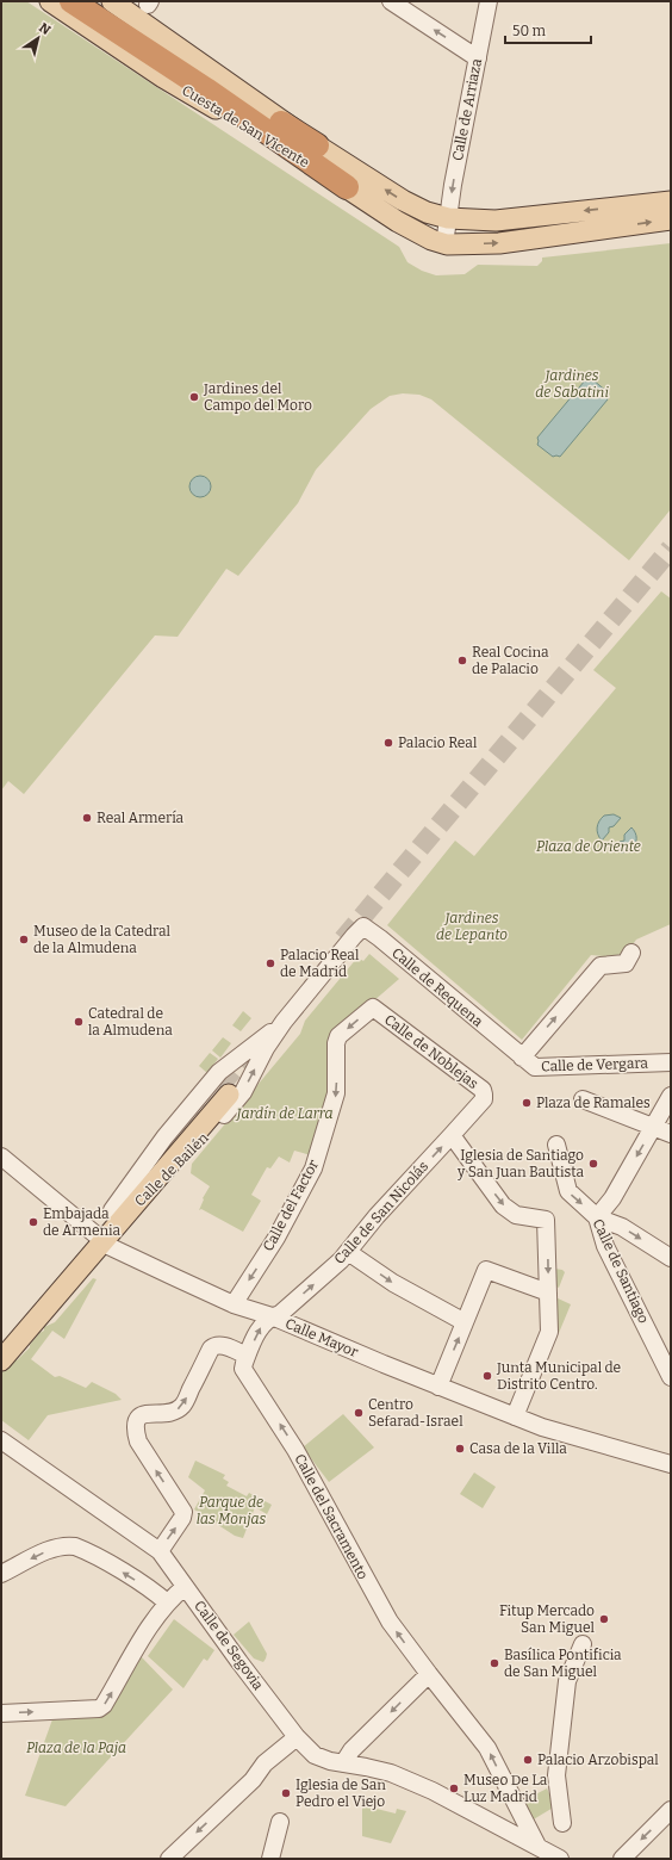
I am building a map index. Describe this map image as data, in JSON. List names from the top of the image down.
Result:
{
  "streets": {
    "main road": ["Cuesta de San Vicente", "Calle de Bailén"],
    "street": [
      "Calle de Arriaza",
      "Calle de Requena",
      "Calle de Noblejas",
      "Calle de Vergara",
      "Calle del Factor",
      "Calle de San Nicolás",
      "Calle de Santiago",
      "Calle Mayor",
      "Calle del Sacramento",
      "Calle de Segovia"
    ]
  },
  "crossings": [
    ["Calle de Arriaza", "Cuesta de San Vicente"],
    ["Calle de Requena", "Calle de Vergara"],
    ["Calle de Requena", "Calle de Bailén"],
    ["Calle de Noblejas", "Calle del Factor"],
    ["Calle de Noblejas", "Calle de San Nicolás"],
    ["Calle de Bailén", "Calle Mayor"],
    ["Calle del Factor", "Calle Mayor"],
    ["Calle de San Nicolás", "Calle Mayor"],
    ["Calle del Sacramento", "Calle de Segovia"]
  ],
  "one_way": [
    "Calle de Arriaza",
    "Calle del Factor",
    "Calle de San Nicolás",
    "Calle del Sacramento"
  ],
  "parks": [
    "Jardines de Sabatini",
    "Plaza de Oriente",
    "Jardines de Lepanto",
    "Jardín de Larra",
    "Parque de las Monjas",
    "Plaza de la Paja"
  ],
  "places": [
    "Jardines del Campo del Moro",
    "Real Cocina de Palacio",
    "Palacio Real",
    "Real Armería",
    "Museo de la Catedral de la Almudena",
    "Palacio Real de Madrid",
    "Catedral de la Almudena",
    "Plaza de Ramales",
    "Iglesia de Santiago y San Juan Bautista",
    "Embajada de Armenia",
    "Junta Municipal de Distrito Centro.",
    "Centro Sefarad-Israel",
    "Casa de la Villa",
    "Fitup Mercado San Miguel",
    "Basílica Pontificia de San Miguel",
    "Palacio Arzobispal",
    "Museo De La Luz Madrid",
    "Iglesia de San Pedro el Viejo"
  ],
  "scale_bar": "50 m",
  "north": "top right"
}
